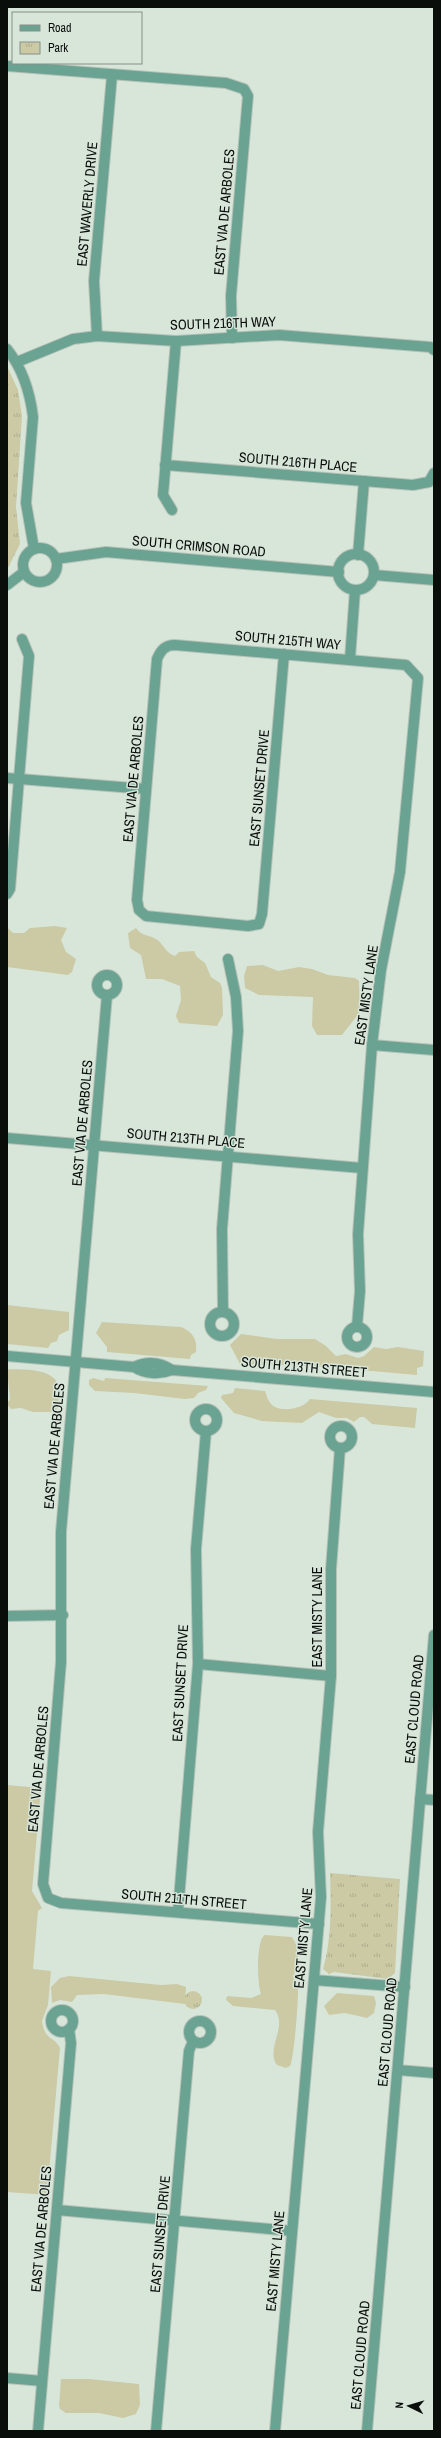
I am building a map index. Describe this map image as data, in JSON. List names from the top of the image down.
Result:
{
  "streets": {
    "street": [
      "EAST WAVERLY DRIVE",
      "EAST VIA DE ARBOLES",
      "SOUTH 216TH WAY",
      "SOUTH 216TH PLACE",
      "SOUTH CRIMSON ROAD",
      "SOUTH 215TH WAY",
      "EAST SUNSET DRIVE",
      "EAST MISTY LANE",
      "SOUTH 213TH PLACE",
      "SOUTH 213TH STREET",
      "EAST CLOUD ROAD",
      "SOUTH 211TH STREET"
    ]
  },
  "crossings": [
    ["EAST WAVERLY DRIVE", "EAST VIA DE ARBOLES"],
    ["EAST WAVERLY DRIVE", "SOUTH 216TH WAY"],
    ["EAST VIA DE ARBOLES", "SOUTH 216TH WAY"],
    ["EAST VIA DE ARBOLES", "SOUTH 215TH WAY"],
    ["EAST VIA DE ARBOLES", "EAST SUNSET DRIVE"],
    ["EAST VIA DE ARBOLES", "SOUTH 213TH PLACE"],
    ["EAST VIA DE ARBOLES", "SOUTH 213TH STREET"],
    ["EAST VIA DE ARBOLES", "SOUTH 211TH STREET"],
    ["SOUTH 215TH WAY", "EAST SUNSET DRIVE"],
    ["SOUTH 215TH WAY", "EAST MISTY LANE"],
    ["EAST SUNSET DRIVE", "SOUTH 211TH STREET"],
    ["EAST MISTY LANE", "SOUTH 213TH PLACE"],
    ["EAST MISTY LANE", "SOUTH 211TH STREET"]
  ],
  "legend": ["Road", "Park"],
  "north": "left"
}
